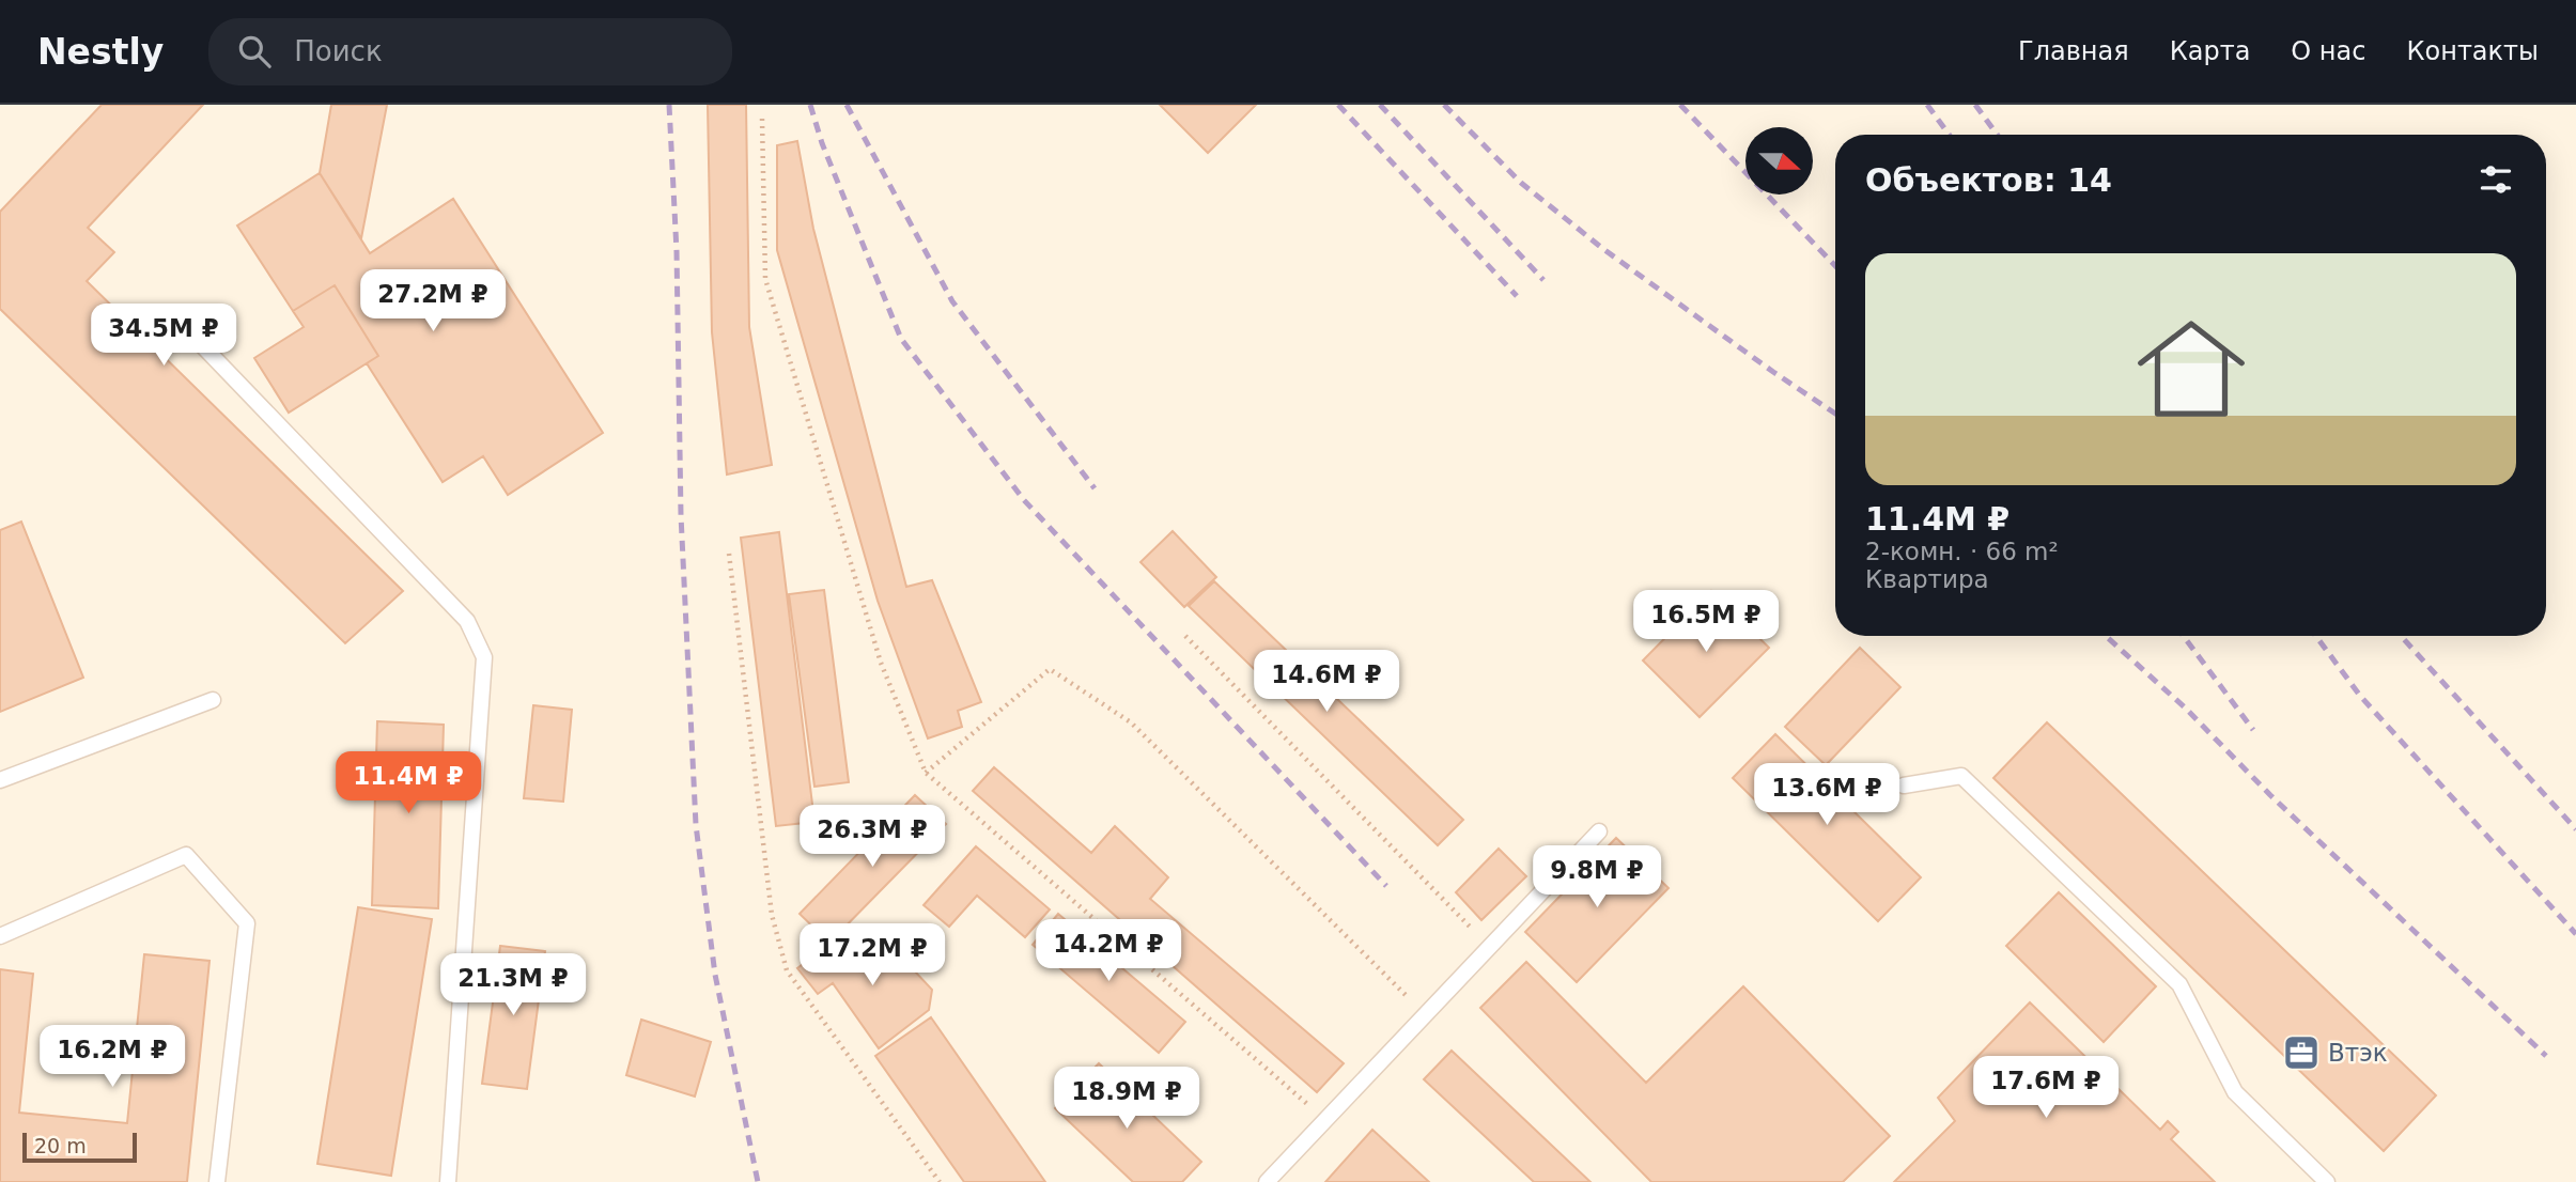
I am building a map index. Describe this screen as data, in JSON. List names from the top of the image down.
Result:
{
  "places": {
    "office": ["Втэк"]
  },
  "scale_bar": "20 m",
  "north": "right",
  "page": {
    "header": "Nestly",
    "search": "Поиск",
    "nav": [
      "Главная",
      "Карта",
      "О нас",
      "Контакты"
    ],
    "heading": "Объектов: 14",
    "list": [
      {
        "name": "11.4M ₽",
        "note": "2-комн. · 66 m² · Квартира"
      }
    ],
    "price": [
      "27.2M ₽",
      "34.5M ₽",
      "16.5M ₽",
      "14.6M ₽",
      "11.4M ₽",
      "13.6M ₽",
      "26.3M ₽",
      "9.8M ₽",
      "14.2M ₽",
      "17.2M ₽",
      "21.3M ₽",
      "16.2M ₽",
      "17.6M ₽",
      "18.9M ₽"
    ],
    "scale": "20 m"
  }
}
